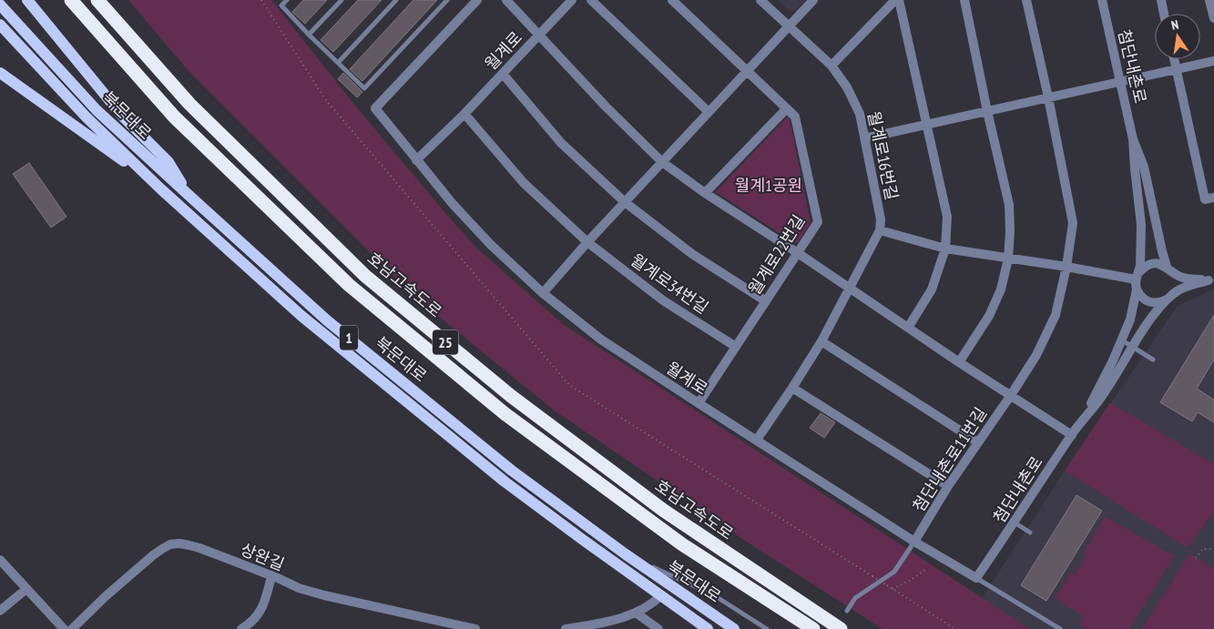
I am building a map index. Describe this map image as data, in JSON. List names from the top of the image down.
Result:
{
  "streets": {
    "highway": ["호남고속도로", "25"],
    "main road": ["북문대로", "1"],
    "street": [
      "월계로",
      "첨단내촌로",
      "월계로16번길",
      "월계로22번길",
      "월계로34번길",
      "첨단내촌로11번길",
      "상완길"
    ]
  },
  "crossings": [
    ["월계로", "첨단내촌로"],
    ["월계로", "월계로22번길"],
    ["월계로", "월계로34번길"],
    ["월계로", "첨단내촌로11번길"],
    ["월계로22번길", "월계로34번길"]
  ],
  "parks": ["월계1공원"],
  "north": "top"
}
